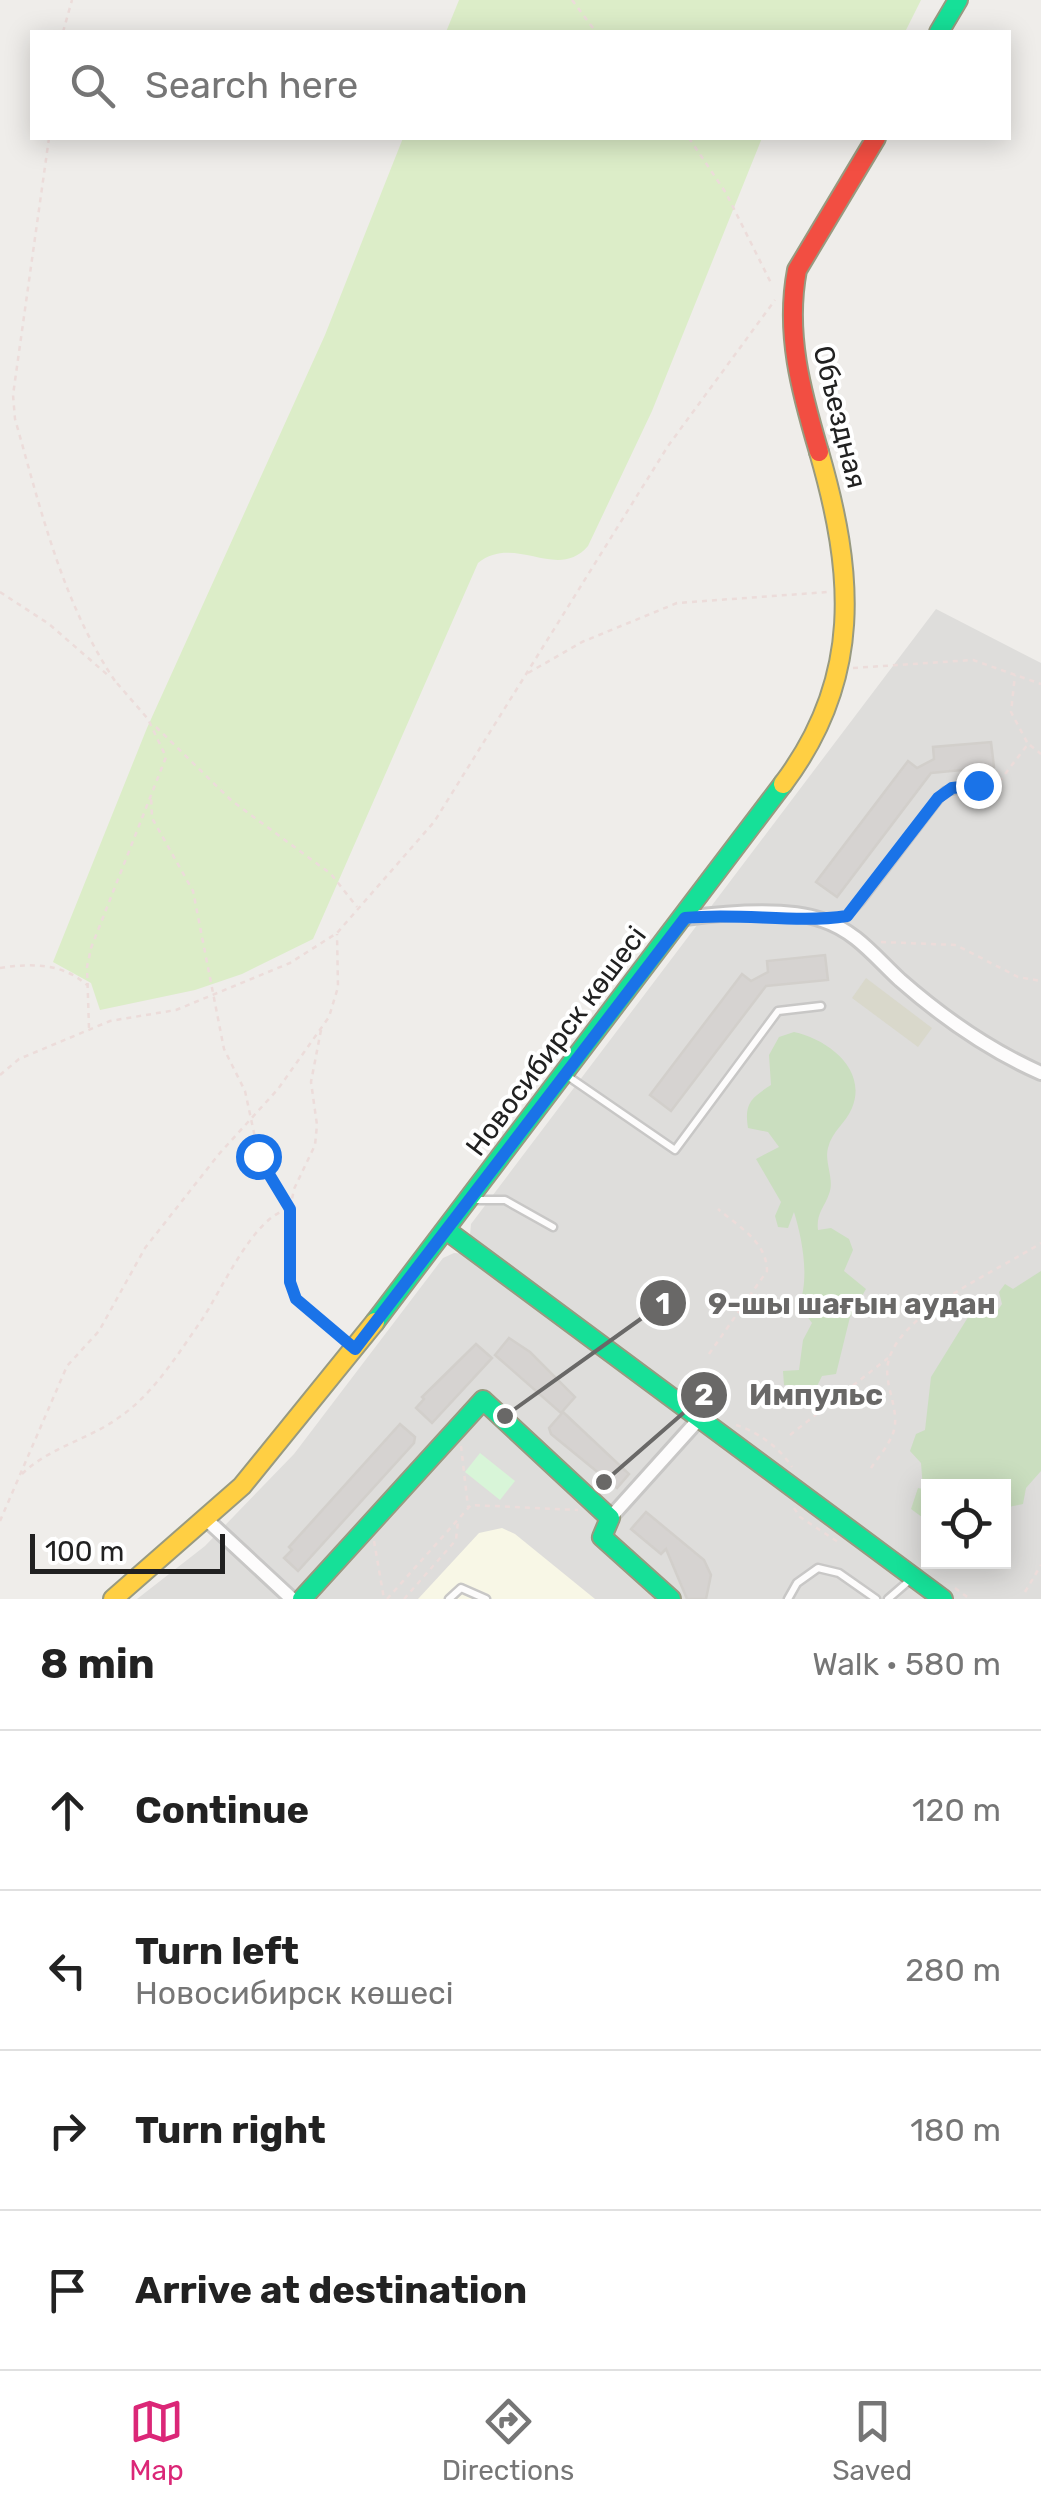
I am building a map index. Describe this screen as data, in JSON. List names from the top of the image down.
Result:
{
  "streets": {
    "main road": ["Объездная", "Новосибирск көшесі"]
  },
  "crossings": [
    ["Объездная", "Новосибирск көшесі"]
  ],
  "places": ["9-шы шағын аудан", "Импульс"],
  "scale_bar": "100 m",
  "page": {
    "search": "Search here",
    "scale": "100 m",
    "heading": ["8 min", "Walk · 580 m"],
    "list": [
      ["Continue", "120 m"],
      ["Turn left", "Новосибирск көшесі", "280 m"],
      ["Turn right", "180 m"],
      "Arrive at destination"
    ],
    "nav": ["Map", "Directions", "Saved"]
  }
}
